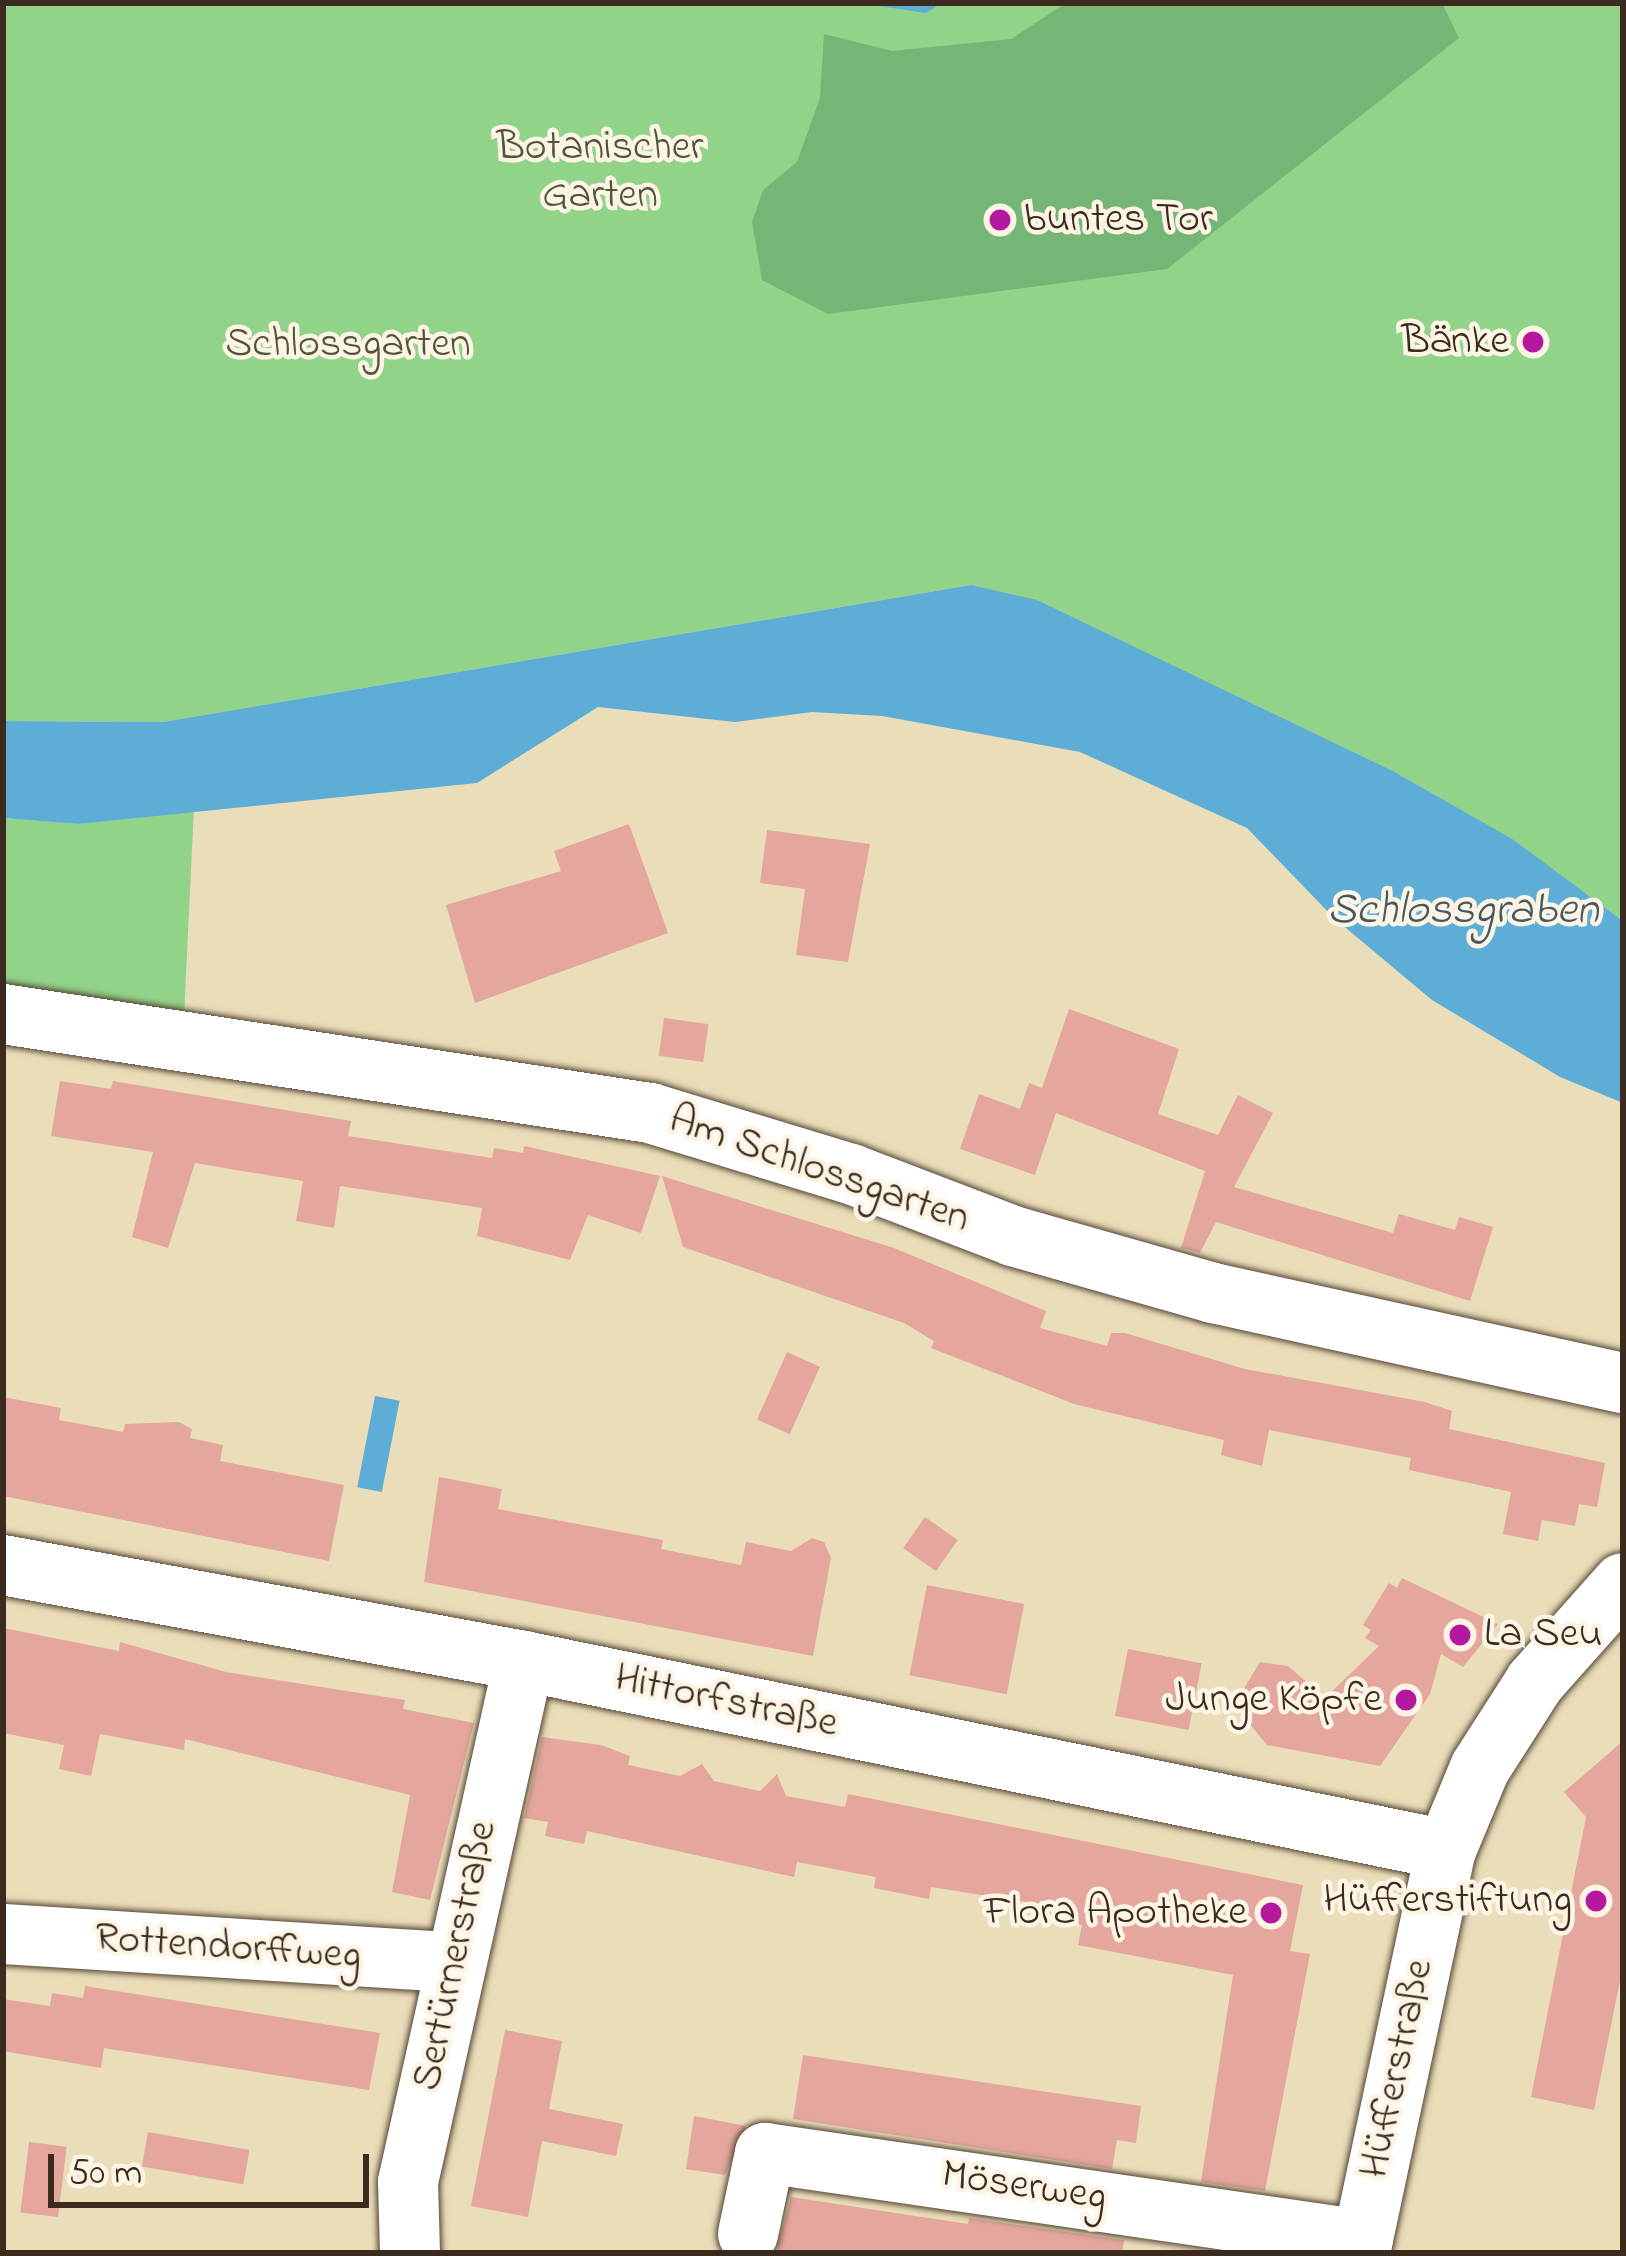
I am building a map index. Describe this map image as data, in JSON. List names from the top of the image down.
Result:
{
  "streets": {
    "street": [
      "Am Schlossgarten",
      "Hittorfstraße",
      "Rottendorffweg",
      "Sertürnerstraße",
      "Hüfferstraße",
      "Möserweg"
    ]
  },
  "crossings": [
    ["Hittorfstraße", "Sertürnerstraße"],
    ["Hittorfstraße", "Hüfferstraße"],
    ["Rottendorffweg", "Sertürnerstraße"],
    ["Hüfferstraße", "Möserweg"]
  ],
  "water": ["Schlossgraben"],
  "parks": ["Botanischer Garten", "Schlossgarten"],
  "places": [
    "buntes Tor",
    "Bänke",
    "La Seu",
    "Junge Köpfe",
    "Hüfferstiftung",
    "Flora Apotheke"
  ],
  "scale_bar": "50 m"
}
